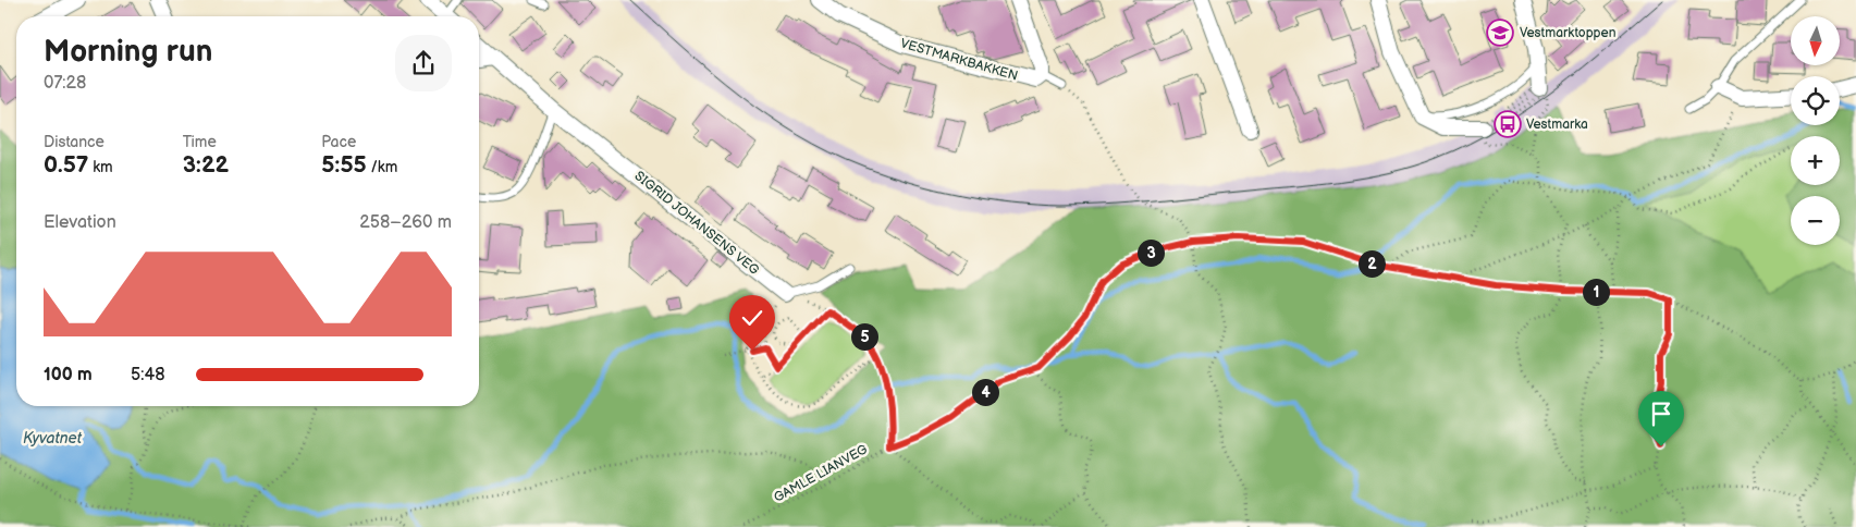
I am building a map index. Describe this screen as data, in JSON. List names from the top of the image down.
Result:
{
  "streets": {
    "street": ["VESTMARKBAKKEN", "SIGRID JOHANSENS VEG"],
    "path": ["GAMLE LIANVEG"]
  },
  "water": ["Kyvatnet"],
  "places": {
    "school or university": ["Vestmarktoppen"],
    "bus stop": ["Vestmarka"]
  },
  "north": "bottom",
  "page": {
    "map_buttons": ["+", "−"],
    "heading": ["Morning run", "07:28"],
    "stats": [
      ["Distance", "0.57 km"],
      ["Time", "3:22"],
      ["Pace", "5:55 /km"]
    ],
    "chart": ["Elevation", "258–260 m"],
    "pins": [
      "3",
      "2",
      "1",
      "5",
      "4"
    ],
    "list": [
      {
        "name": "100 m",
        "note": "5:48"
      }
    ]
  }
}
